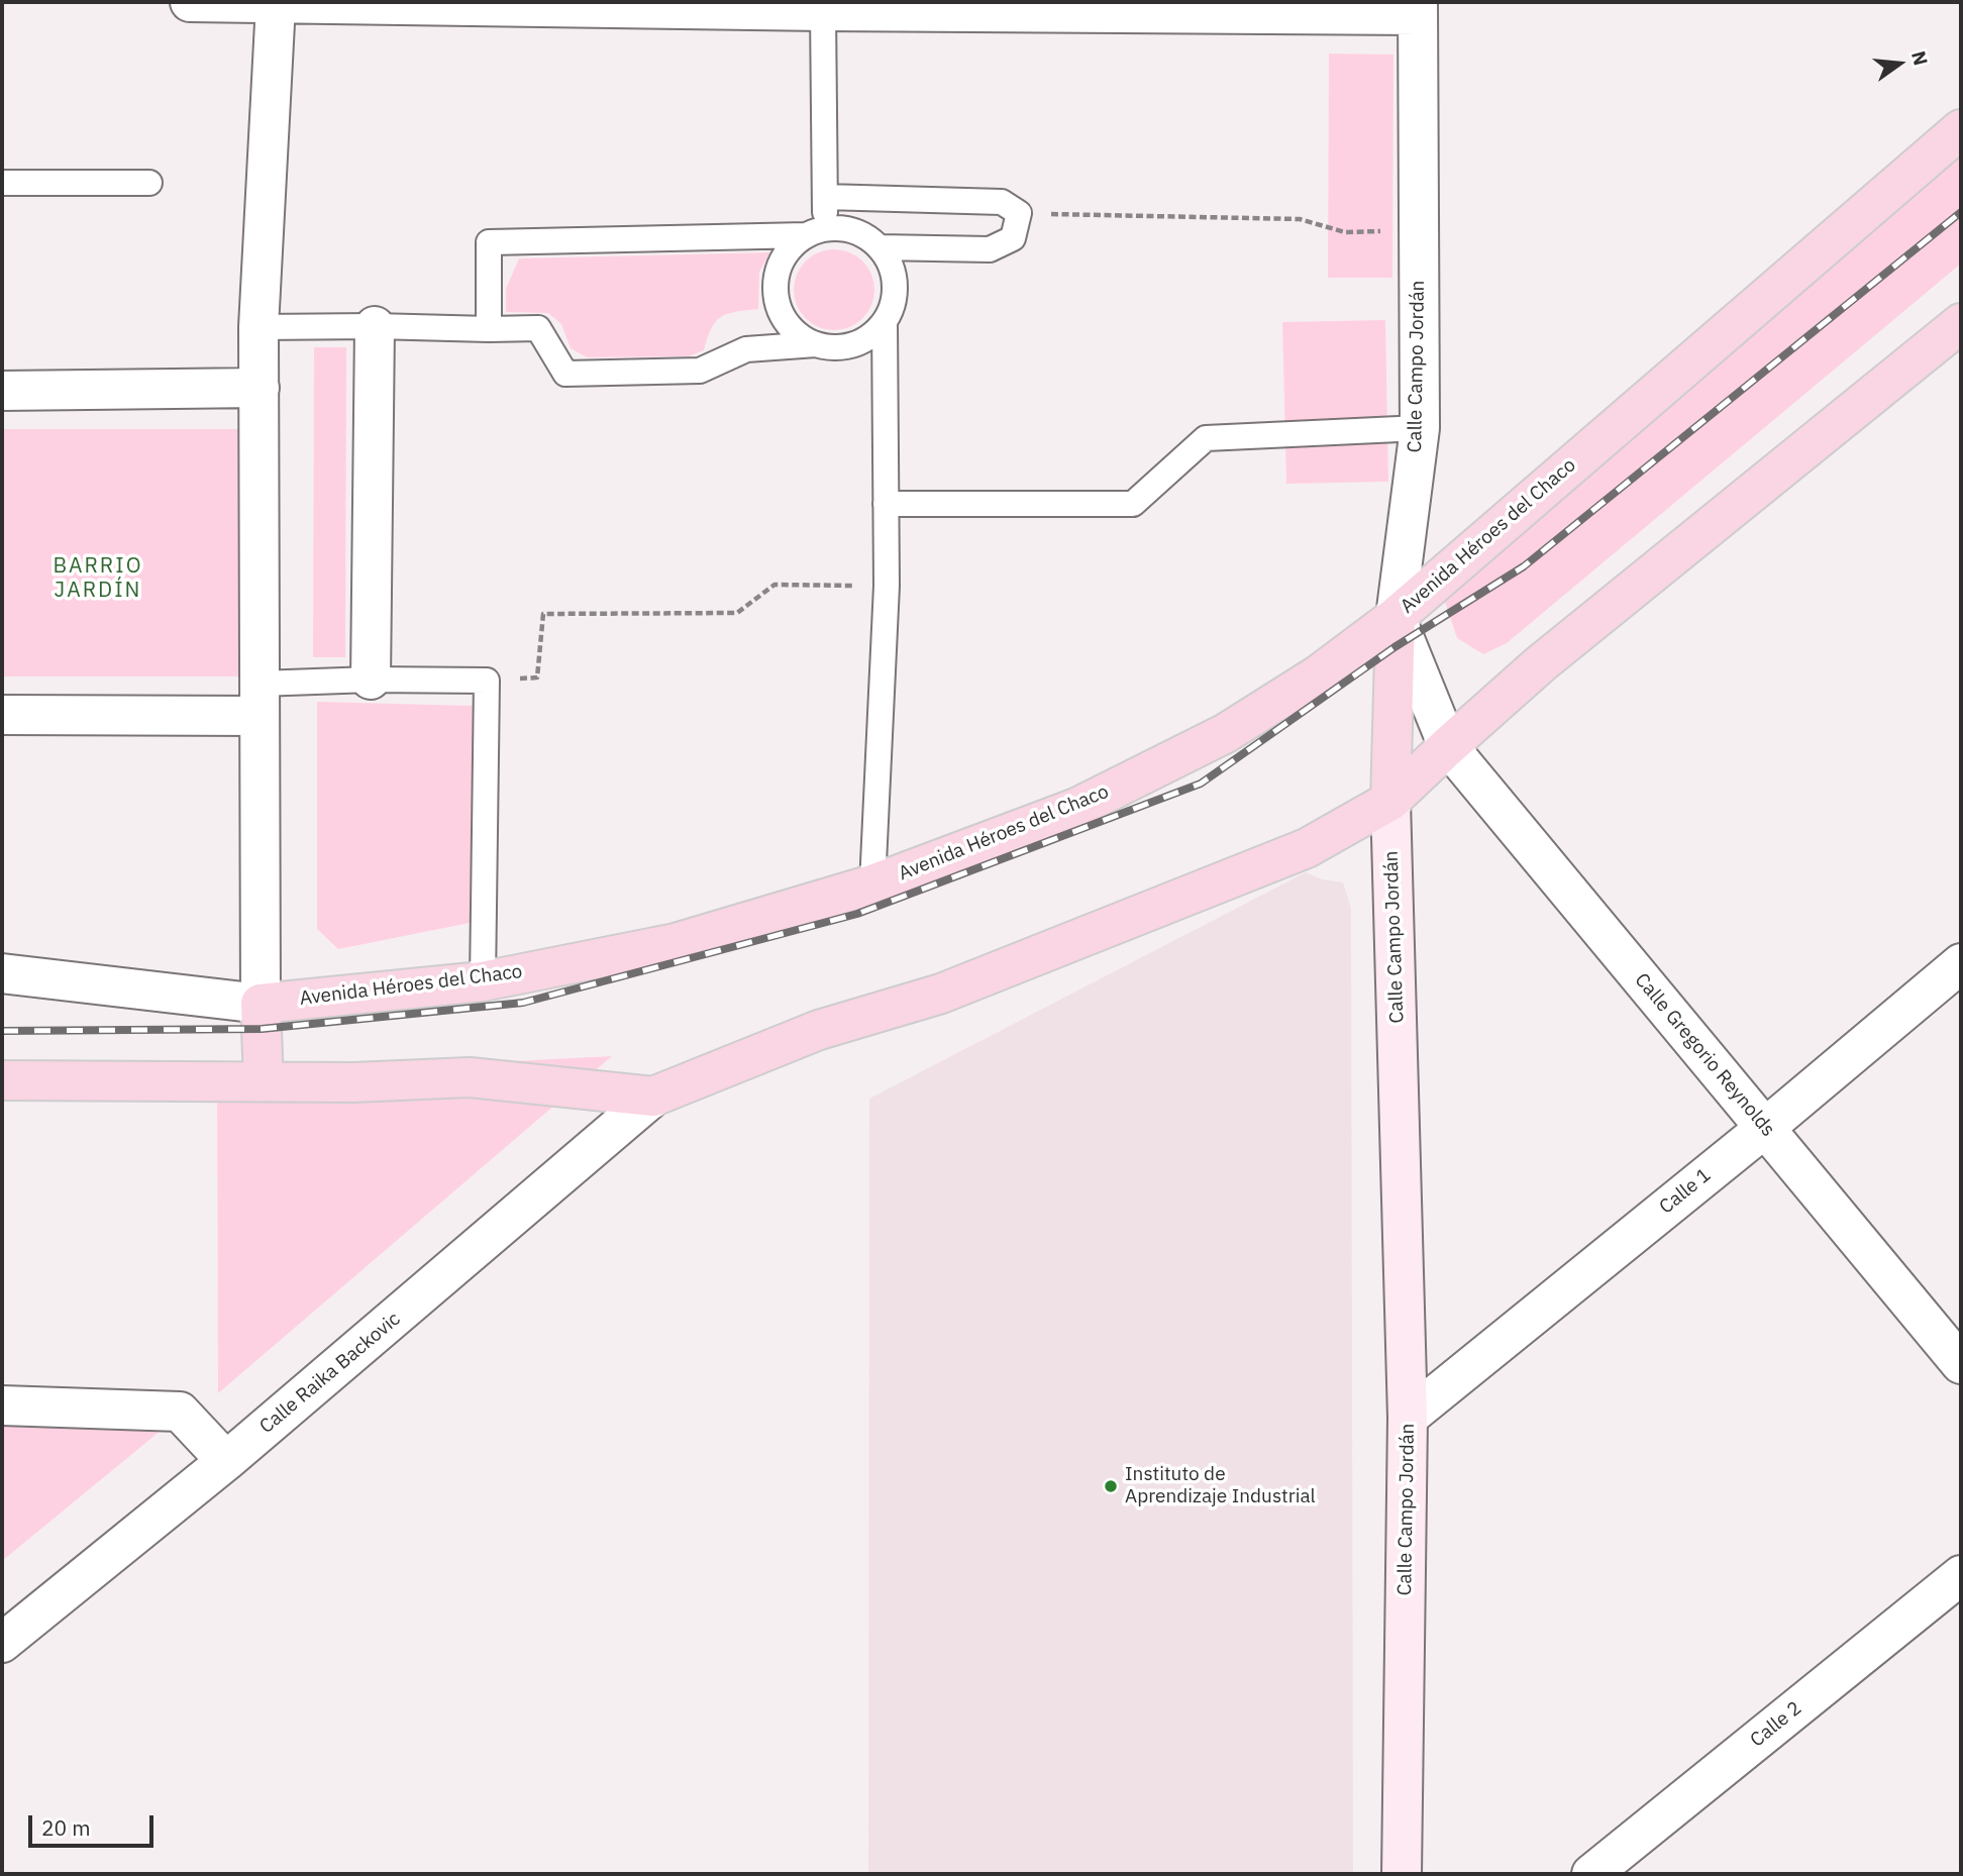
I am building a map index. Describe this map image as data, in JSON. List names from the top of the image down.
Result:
{
  "streets": {
    "main road": ["Calle Campo Jordán", "Avenida Héroes del Chaco"],
    "street": [
      "Calle Gregorio Reynolds",
      "Calle 1",
      "Calle Raika Backovic",
      "Calle 2"
    ]
  },
  "crossings": [
    ["Calle Campo Jordán", "Avenida Héroes del Chaco"],
    ["Calle Campo Jordán", "Calle Gregorio Reynolds"],
    ["Calle Campo Jordán", "Calle 1"],
    ["Avenida Héroes del Chaco", "Calle Gregorio Reynolds"],
    ["Calle Gregorio Reynolds", "Calle 1"]
  ],
  "districts": ["BARRIO JARDÍN"],
  "places": ["Instituto de Aprendizaje Industrial"],
  "scale_bar": "20 m",
  "north": "right"
}
